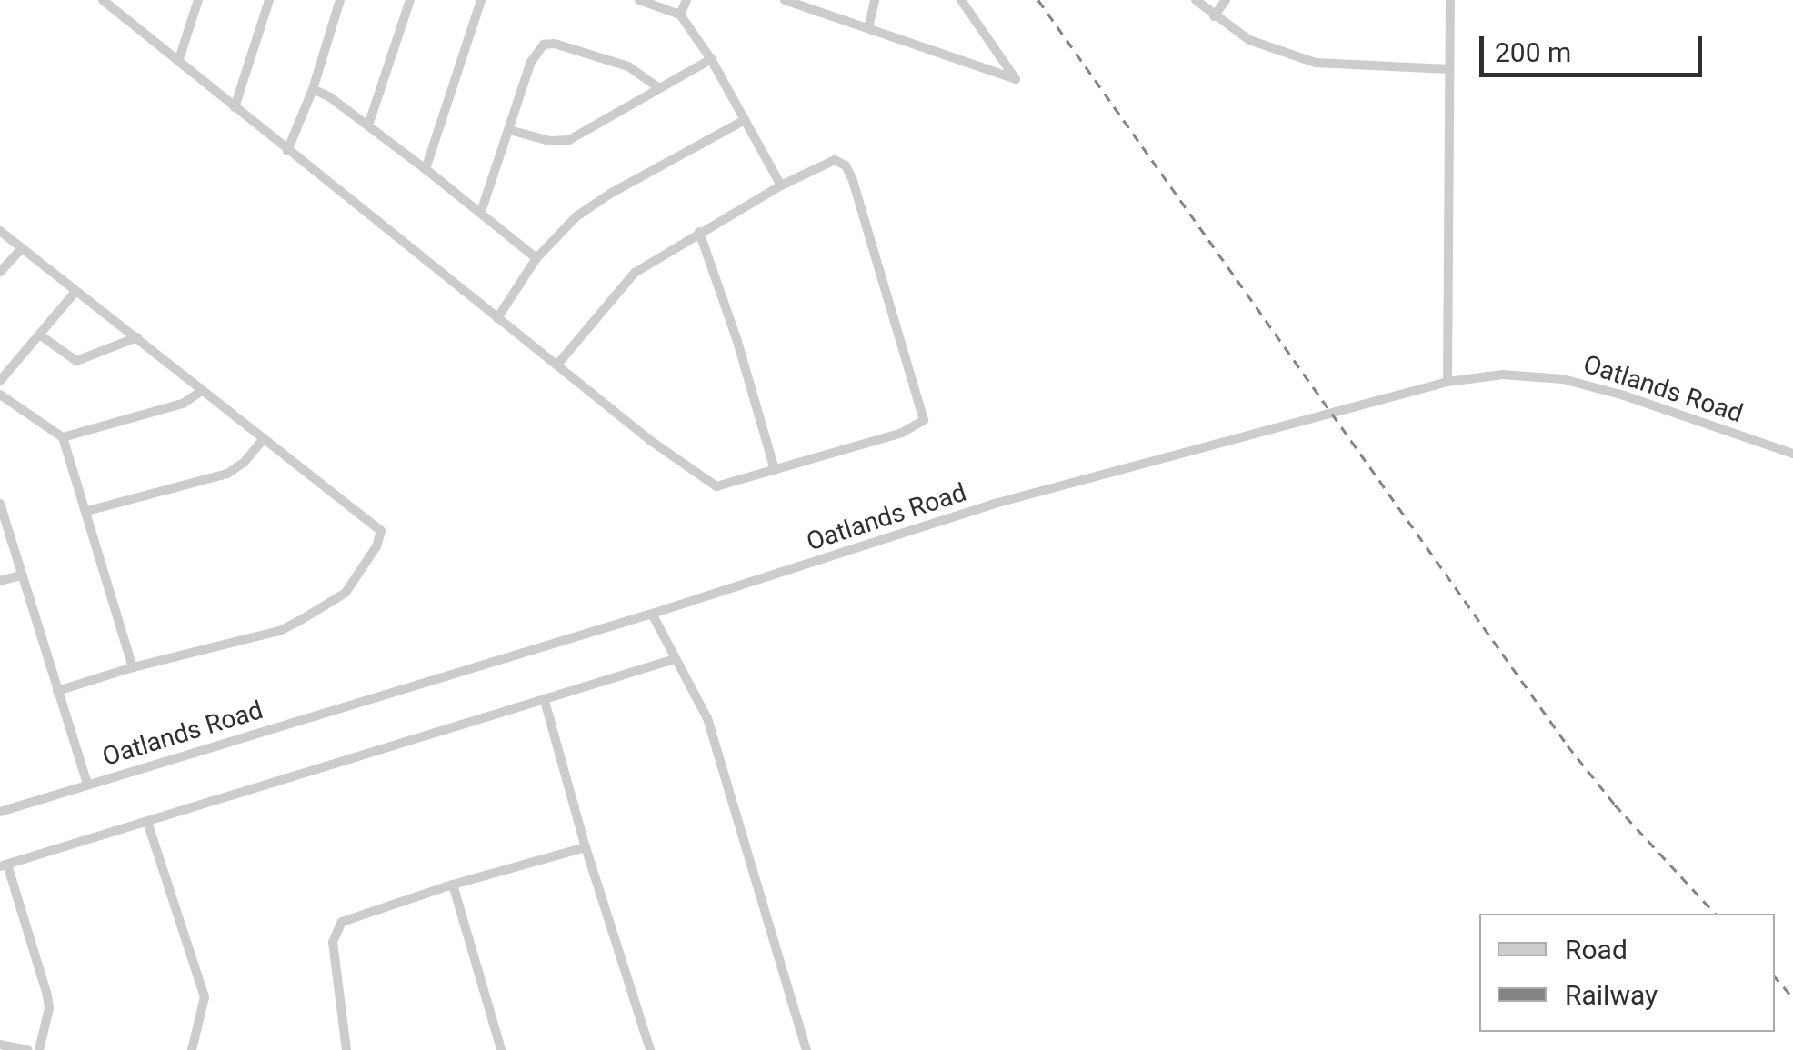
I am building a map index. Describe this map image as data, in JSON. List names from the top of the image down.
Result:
{
  "streets": {
    "street": ["Oatlands Road"]
  },
  "legend": ["Road", "Railway"],
  "scale_bar": "200 m"
}
